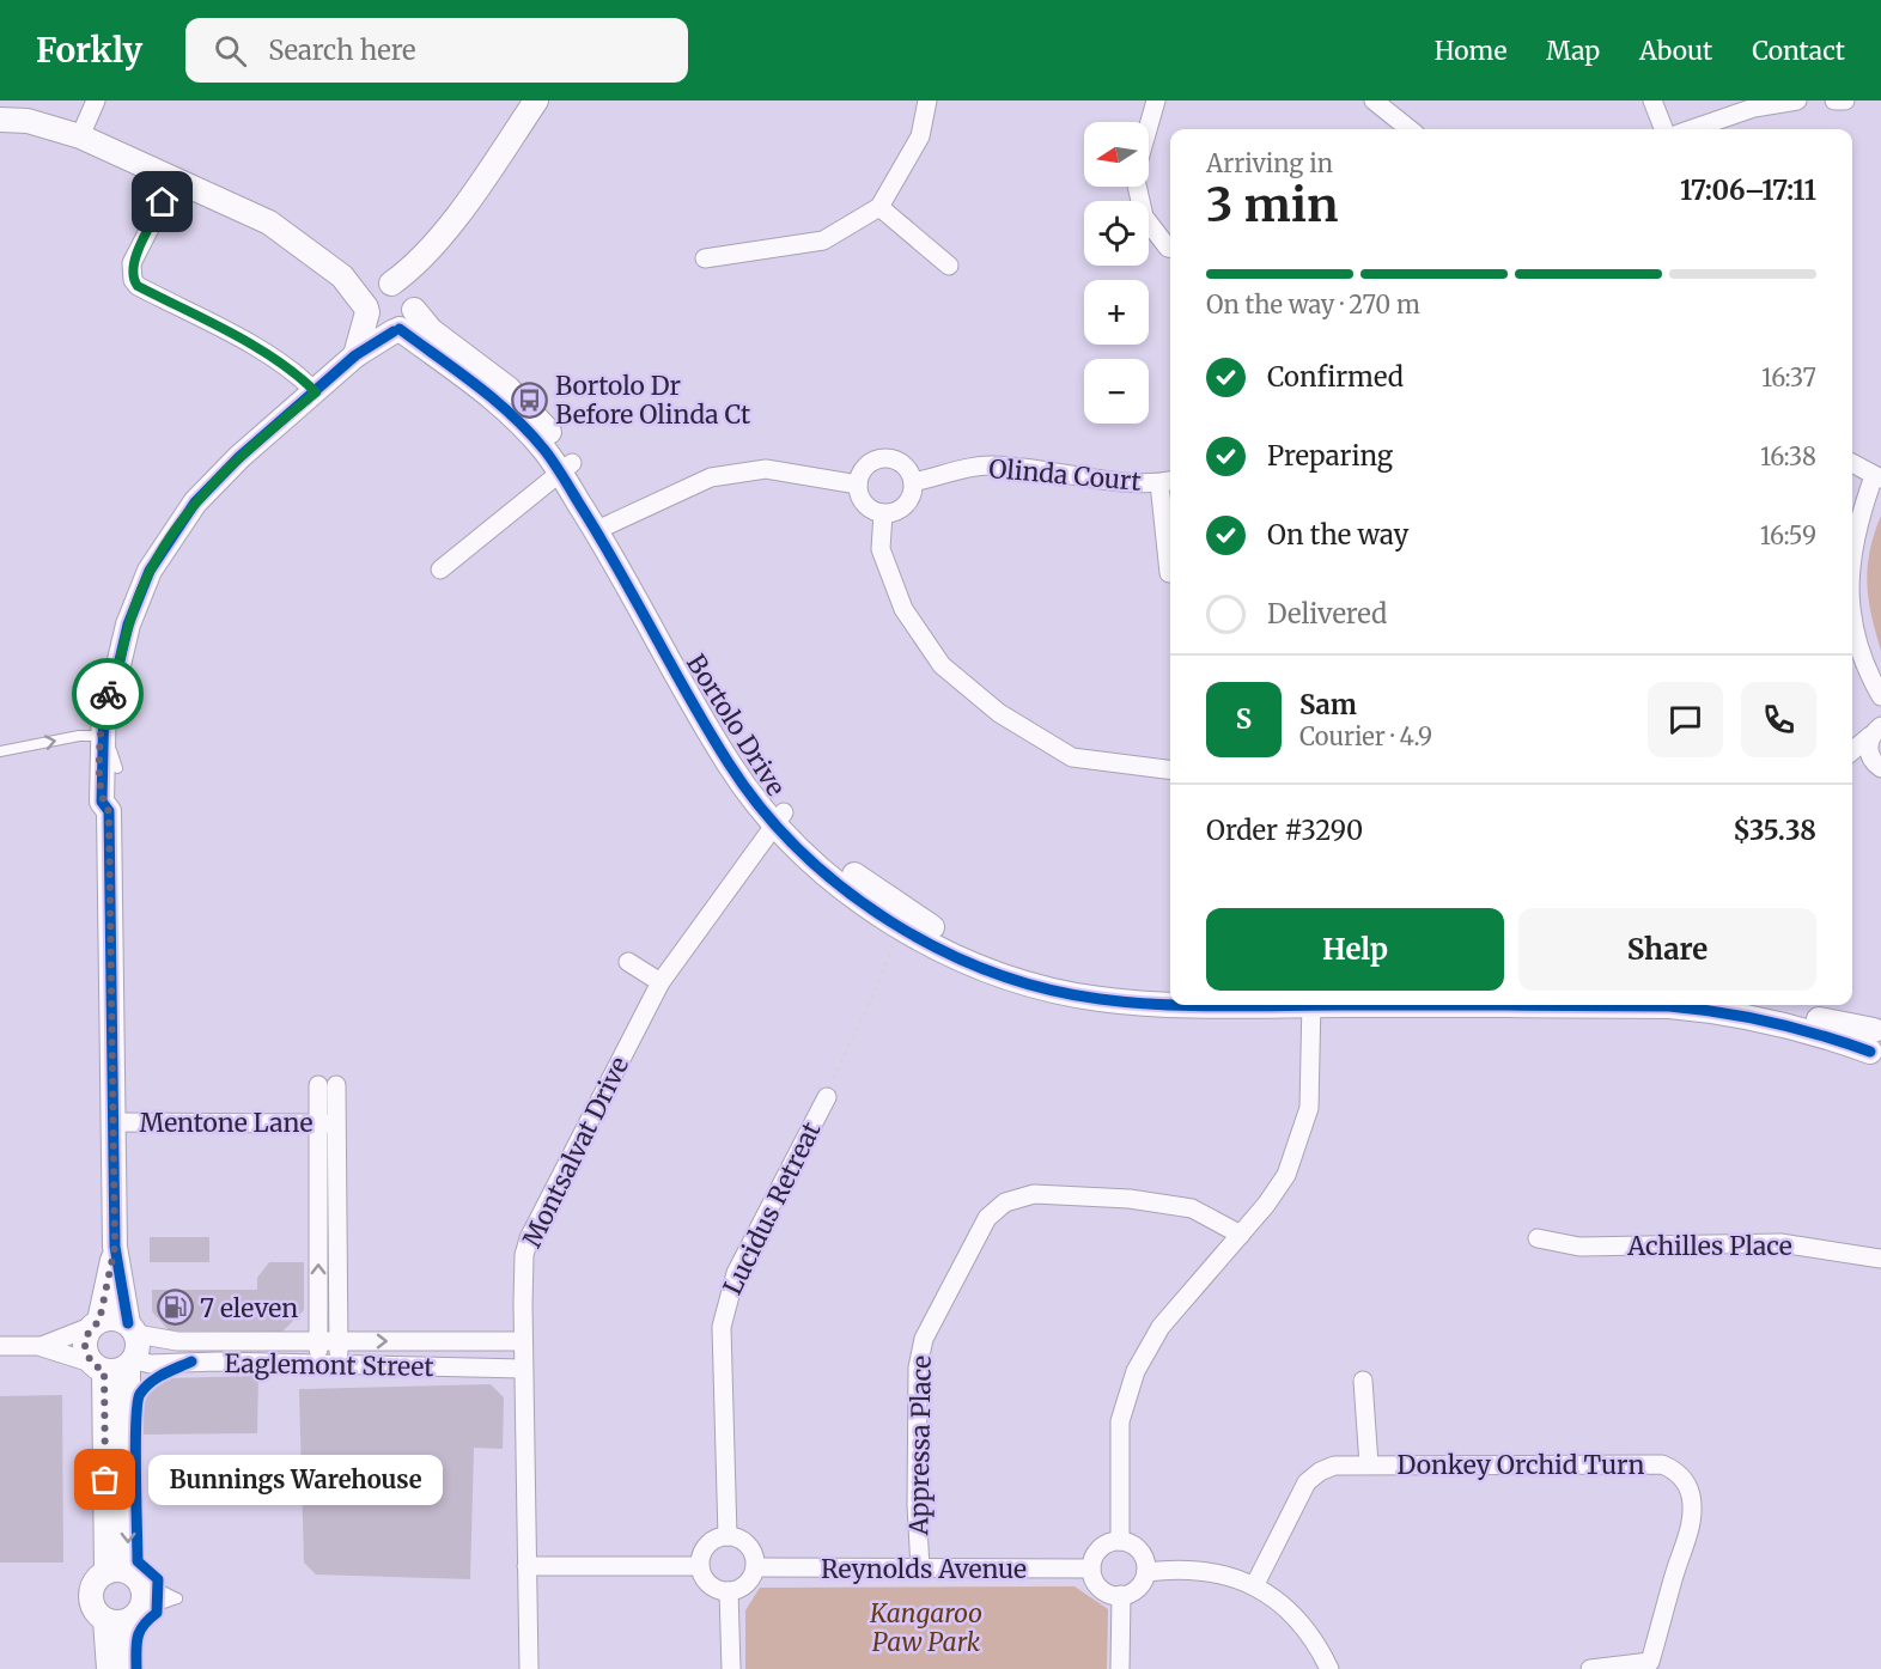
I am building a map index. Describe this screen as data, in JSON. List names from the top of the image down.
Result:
{
  "streets": {
    "street": [
      "Olinda Court",
      "Bortolo Drive",
      "Mentone Lane",
      "Montsalvat Drive",
      "Lucidus Retreat",
      "Achilles Place",
      "Eaglemont Street",
      "Appressa Place",
      "Donkey Orchid Turn",
      "Reynolds Avenue"
    ]
  },
  "crossings": [
    ["Bortolo Drive", "Montsalvat Drive"],
    ["Montsalvat Drive", "Eaglemont Street"],
    ["Lucidus Retreat", "Reynolds Avenue"],
    ["Appressa Place", "Reynolds Avenue"]
  ],
  "parks": ["Kangaroo Paw Park"],
  "places": {
    "bus stop": ["Bortolo Dr Before Olinda Ct"],
    "fuel station": ["7 eleven"],
    "other": ["Bunnings Warehouse"]
  },
  "north": "left",
  "page": {
    "header": "Forkly",
    "search": "Search here",
    "nav": [
      "Home",
      "Map",
      "About",
      "Contact"
    ],
    "map_buttons": ["+", "−"],
    "heading": ["3 min", "Arriving in", "17:06–17:11"],
    "panel": [
      "Sam",
      "Courier · 4.9",
      "Order #3290",
      "$35.38"
    ],
    "bar": "On the way · 270 m",
    "list": [
      ["Confirmed", "16:37"],
      ["Preparing", "16:38"],
      ["On the way", "16:59"],
      "Delivered"
    ],
    "round": "S",
    "buttons": ["Help", "Share"],
    "bubble": "Bunnings Warehouse"
  }
}
